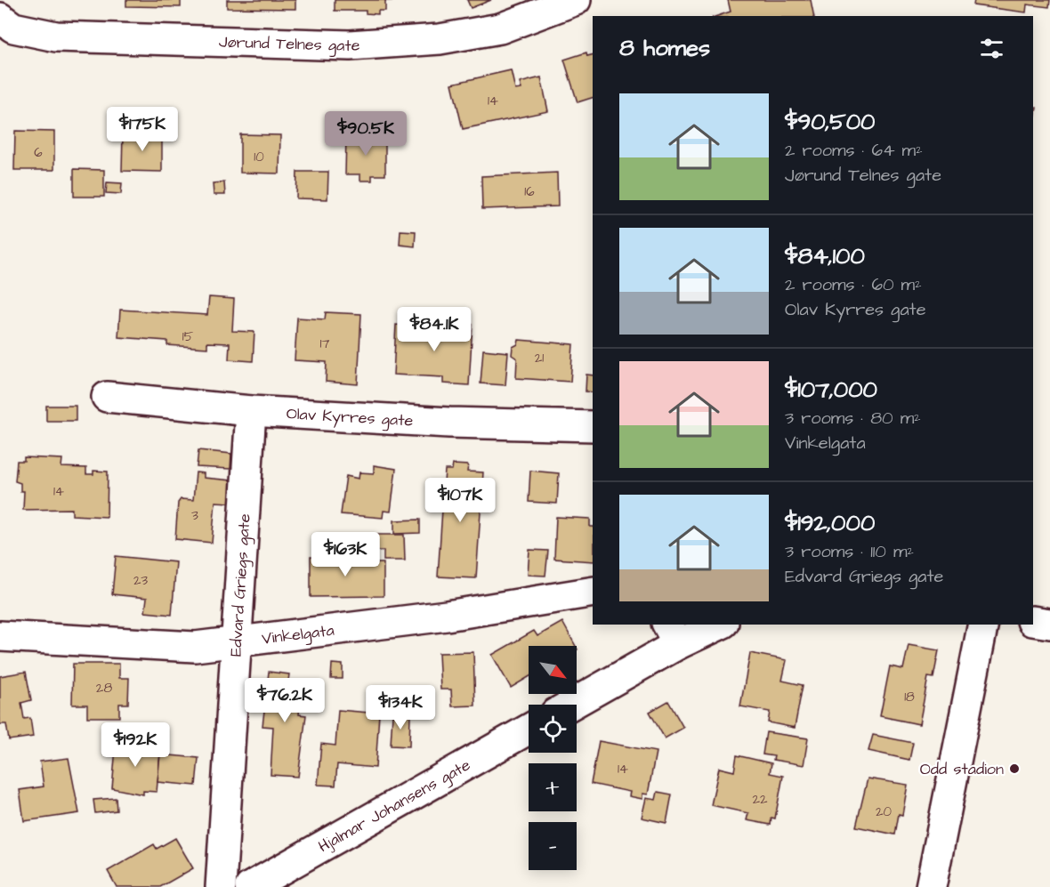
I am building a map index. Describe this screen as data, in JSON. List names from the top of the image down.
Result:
{
  "streets": {
    "street": [
      "Jørund Telnes gate",
      "Olav Kyrres gate",
      "Edvard Griegs gate",
      "Vinkelgata",
      "Hjalmar Johansens gate"
    ]
  },
  "crossings": [
    ["Olav Kyrres gate", "Edvard Griegs gate"],
    ["Edvard Griegs gate", "Vinkelgata"]
  ],
  "places": ["Odd stadion"],
  "house_numbers": [
    "14",
    "6",
    "10",
    "16",
    "15",
    "17",
    "21",
    "14",
    "3",
    "23",
    "28",
    "18",
    "14",
    "22",
    "20"
  ],
  "north": "bottom right",
  "page": {
    "heading": "8 homes",
    "list": [
      {
        "name": "$90,500",
        "note": "2 rooms · 64 m² · Jørund Telnes gate"
      },
      {
        "name": "$84,100",
        "note": "2 rooms · 60 m² · Olav Kyrres gate"
      },
      {
        "name": "$107,000",
        "note": "3 rooms · 80 m² · Vinkelgata"
      },
      {
        "name": "$192,000",
        "note": "3 rooms · 110 m² · Edvard Griegs gate"
      }
    ],
    "price": [
      "$175K",
      "$90.5K",
      "$84.1K",
      "$107K",
      "$163K",
      "$76.2K",
      "$134K",
      "$192K"
    ],
    "map_buttons": ["+", "−"]
  }
}
